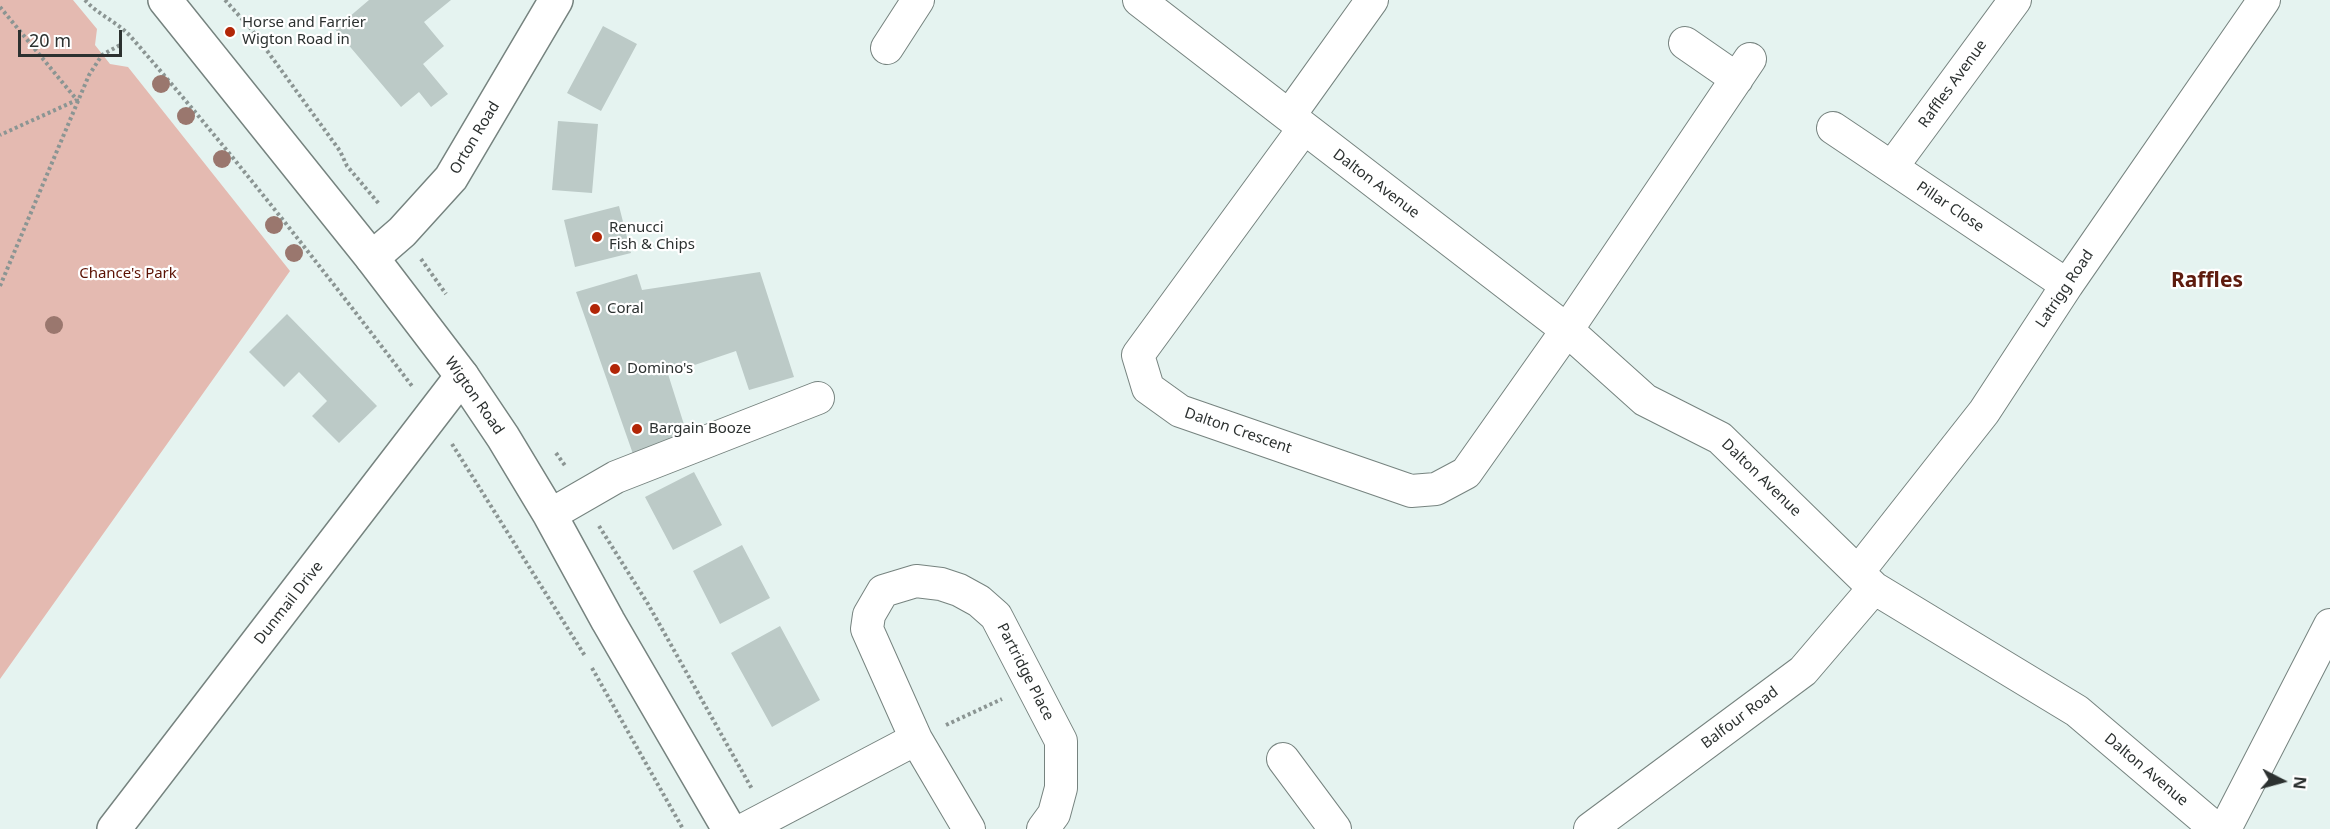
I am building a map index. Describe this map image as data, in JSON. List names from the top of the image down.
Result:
{
  "streets": {
    "main road": ["Orton Road", "Wigton Road", "Dunmail Drive"],
    "street": [
      "Raffles Avenue",
      "Dalton Avenue",
      "Pillar Close",
      "Latrigg Road",
      "Dalton Crescent",
      "Partridge Place",
      "Balfour Road"
    ]
  },
  "crossings": [
    ["Raffles Avenue", "Pillar Close"],
    ["Orton Road", "Wigton Road"],
    ["Dalton Avenue", "Latrigg Road"],
    ["Dalton Avenue", "Dalton Crescent"],
    ["Dalton Avenue", "Balfour Road"],
    ["Pillar Close", "Latrigg Road"],
    ["Latrigg Road", "Balfour Road"],
    ["Wigton Road", "Dunmail Drive"]
  ],
  "districts": ["Raffles"],
  "parks": ["Chance's Park"],
  "places": [
    "Horse and Farrier Wigton Road in",
    "Renucci Fish & Chips",
    "Coral",
    "Domino's",
    "Bargain Booze"
  ],
  "scale_bar": "20 m",
  "north": "right"
}
